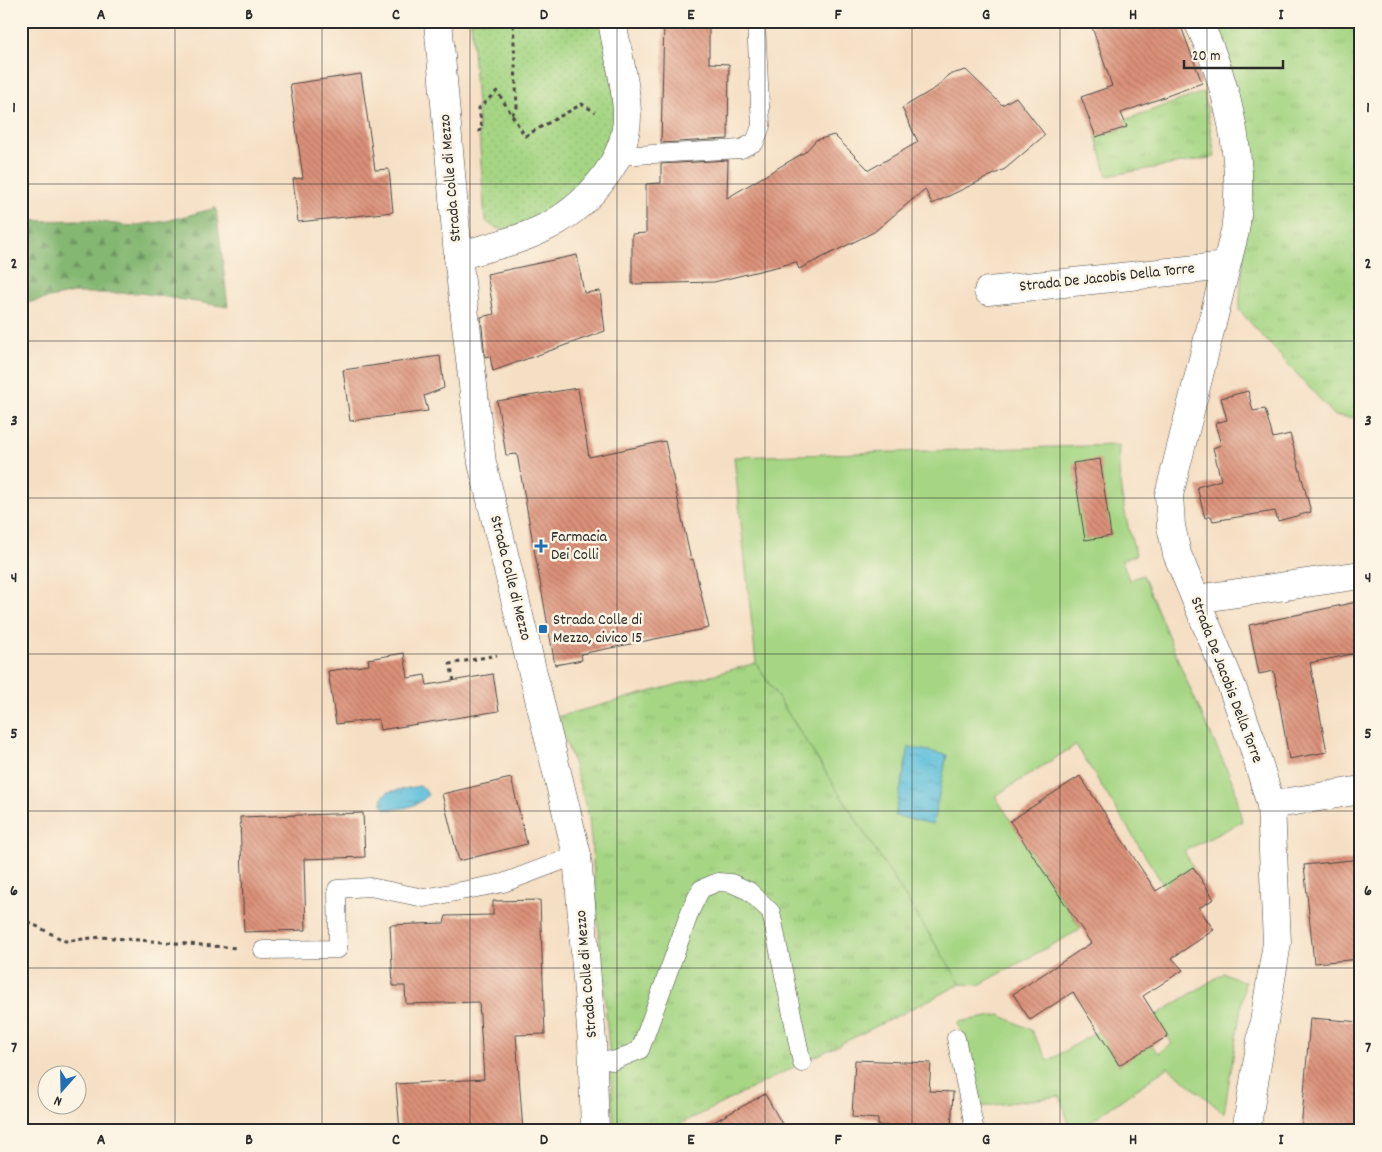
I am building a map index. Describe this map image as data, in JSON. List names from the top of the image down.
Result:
{
  "streets": {
    "street": ["Strada Colle di Mezzo", "Strada De Jacobis Della Torre"]
  },
  "places": {
    "health": ["Farmacia Dei Colli"],
    "transit": ["Strada Colle di Mezzo, civico 15"]
  },
  "scale_bar": "20 m",
  "north": "bottom",
  "grid": {
    "columns": [
      "A",
      "B",
      "C",
      "D",
      "E",
      "F",
      "G",
      "H",
      "I"
    ],
    "rows": [
      "1",
      "2",
      "3",
      "4",
      "5",
      "6",
      "7"
    ]
  }
}
